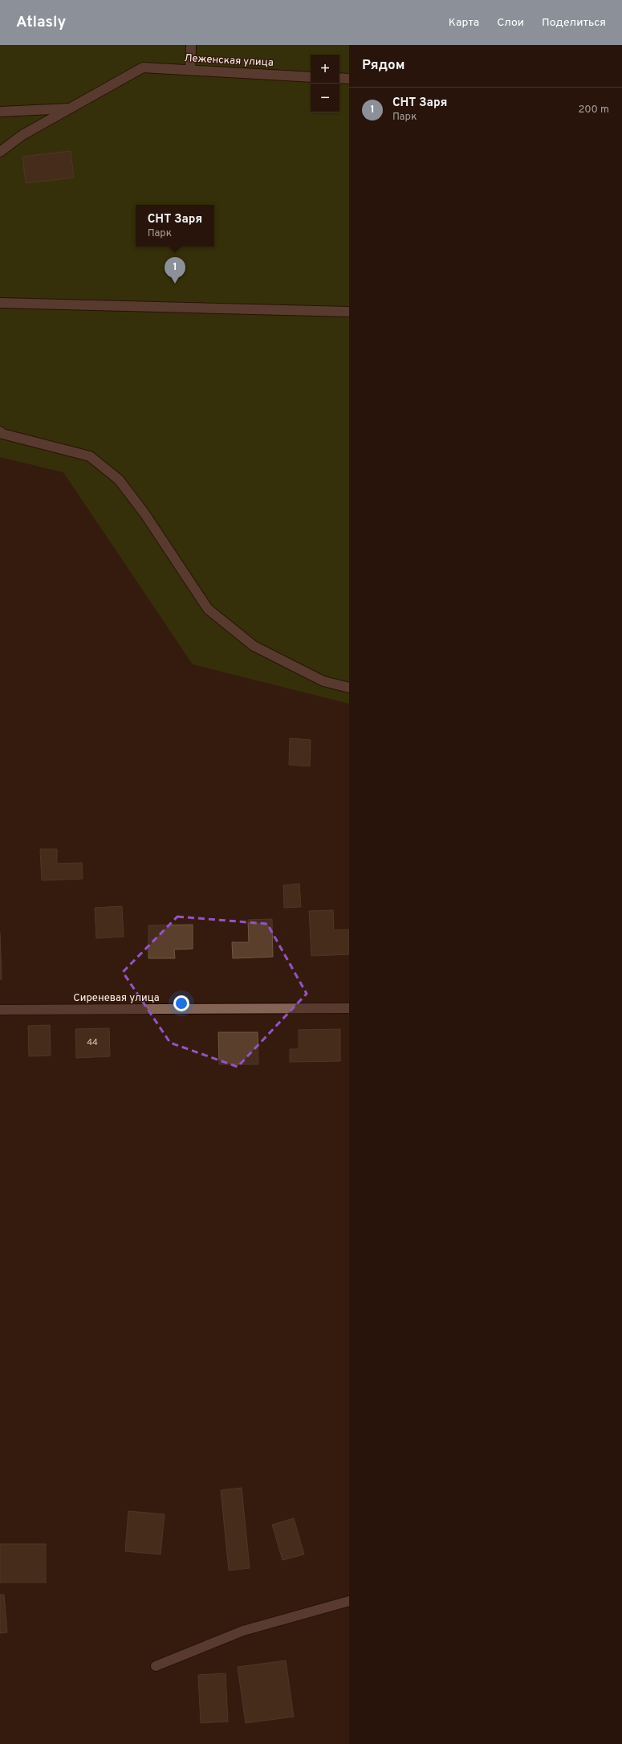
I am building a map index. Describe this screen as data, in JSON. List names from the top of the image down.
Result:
{
  "streets": {
    "street": ["Леженская улица", "Сиреневая улица"]
  },
  "house_numbers": ["44"],
  "page": {
    "header": "Atlasly",
    "nav": ["Карта", "Слои", "Поделиться"],
    "heading": "Рядом",
    "map_buttons": ["+", "−"],
    "list": [
      {
        "mark": "1",
        "name": "СНТ Заря",
        "note": "Парк",
        "value": "200 m"
      }
    ],
    "popup": ["СНТ Заря", "Парк"],
    "pins": "1"
  }
}
